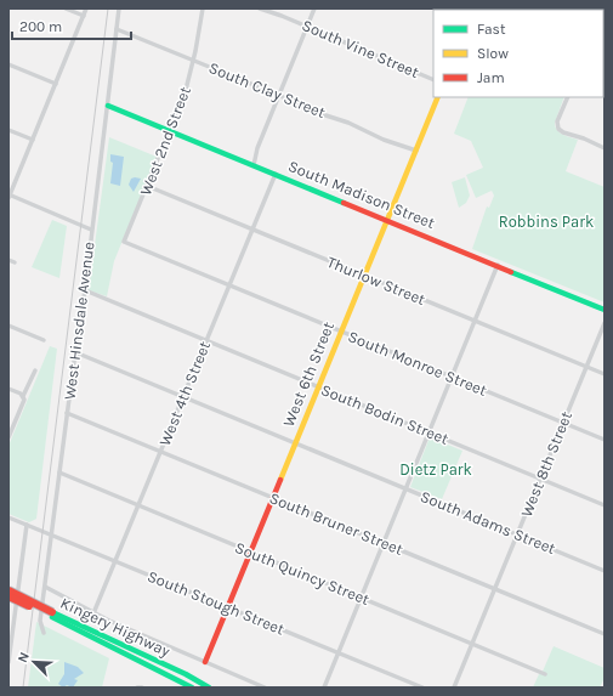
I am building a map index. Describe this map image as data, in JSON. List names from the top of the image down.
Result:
{
  "streets": {
    "main road": ["South Madison Street", "West 6th Street", "Kingery Highway"],
    "street": [
      "South Vine Street",
      "South Clay Street",
      "West 2nd Street",
      "Thurlow Street",
      "West Hinsdale Avenue",
      "South Monroe Street",
      "West 4th Street",
      "South Bodin Street",
      "West 8th Street",
      "South Adams Street",
      "South Bruner Street",
      "South Quincy Street",
      "South Stough Street"
    ]
  },
  "crossings": [
    ["South Clay Street", "West 2nd Street"],
    ["South Clay Street", "West Hinsdale Avenue"],
    ["South Clay Street", "West 6th Street"],
    ["West 2nd Street", "South Madison Street"],
    ["West 2nd Street", "Thurlow Street"],
    ["West 2nd Street", "South Monroe Street"],
    ["South Madison Street", "West Hinsdale Avenue"],
    ["South Madison Street", "West 6th Street"],
    ["South Madison Street", "West 4th Street"],
    ["Thurlow Street", "West 6th Street"],
    ["Thurlow Street", "West 4th Street"],
    ["Thurlow Street", "West 8th Street"],
    ["West Hinsdale Avenue", "South Bodin Street"],
    ["West Hinsdale Avenue", "South Adams Street"],
    ["West Hinsdale Avenue", "South Bruner Street"],
    ["West Hinsdale Avenue", "South Quincy Street"],
    ["West Hinsdale Avenue", "South Stough Street"],
    ["South Monroe Street", "West 6th Street"],
    ["South Monroe Street", "West 4th Street"],
    ["South Monroe Street", "West 8th Street"],
    ["West 6th Street", "South Bodin Street"],
    ["West 6th Street", "South Adams Street"],
    ["West 6th Street", "South Bruner Street"],
    ["West 6th Street", "South Quincy Street"],
    ["West 6th Street", "South Stough Street"],
    ["West 4th Street", "South Bodin Street"],
    ["West 4th Street", "South Adams Street"],
    ["West 4th Street", "South Bruner Street"],
    ["West 4th Street", "South Quincy Street"],
    ["West 4th Street", "South Stough Street"],
    ["South Bodin Street", "West 8th Street"],
    ["West 8th Street", "South Adams Street"],
    ["West 8th Street", "South Bruner Street"],
    ["West 8th Street", "South Quincy Street"]
  ],
  "parks": ["Robbins Park", "Dietz Park"],
  "legend": ["Fast", "Slow", "Jam"],
  "scale_bar": "200 m",
  "north": "top left"
}
